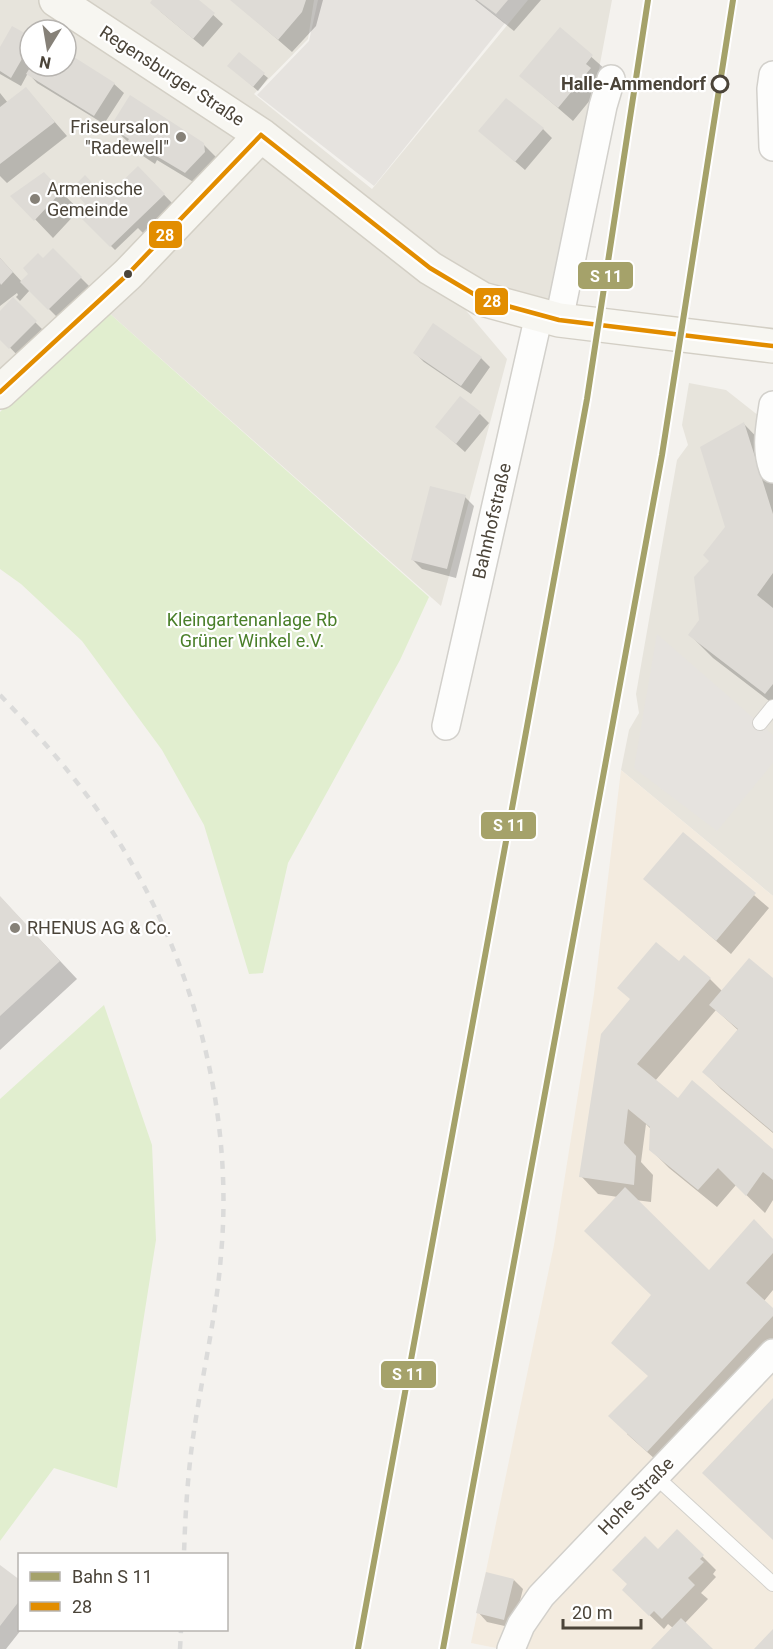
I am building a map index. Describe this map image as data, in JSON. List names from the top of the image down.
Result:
{
  "streets": {
    "main road": ["Regensburger Straße"],
    "street": ["Bahnhofstraße", "Hohe Straße"]
  },
  "crossings": [
    ["Regensburger Straße", "Bahnhofstraße"]
  ],
  "parks": ["Kleingartenanlage Rb Grüner Winkel e.V."],
  "places": [
    "Halle-Ammendorf",
    "Friseursalon \"Radewell\"",
    "Armenische Gemeinde",
    "RHENUS AG & Co."
  ],
  "lines": ["transit line 28"],
  "legend": ["Bahn S 11", "28"],
  "scale_bar": "20 m",
  "north": "bottom"
}
